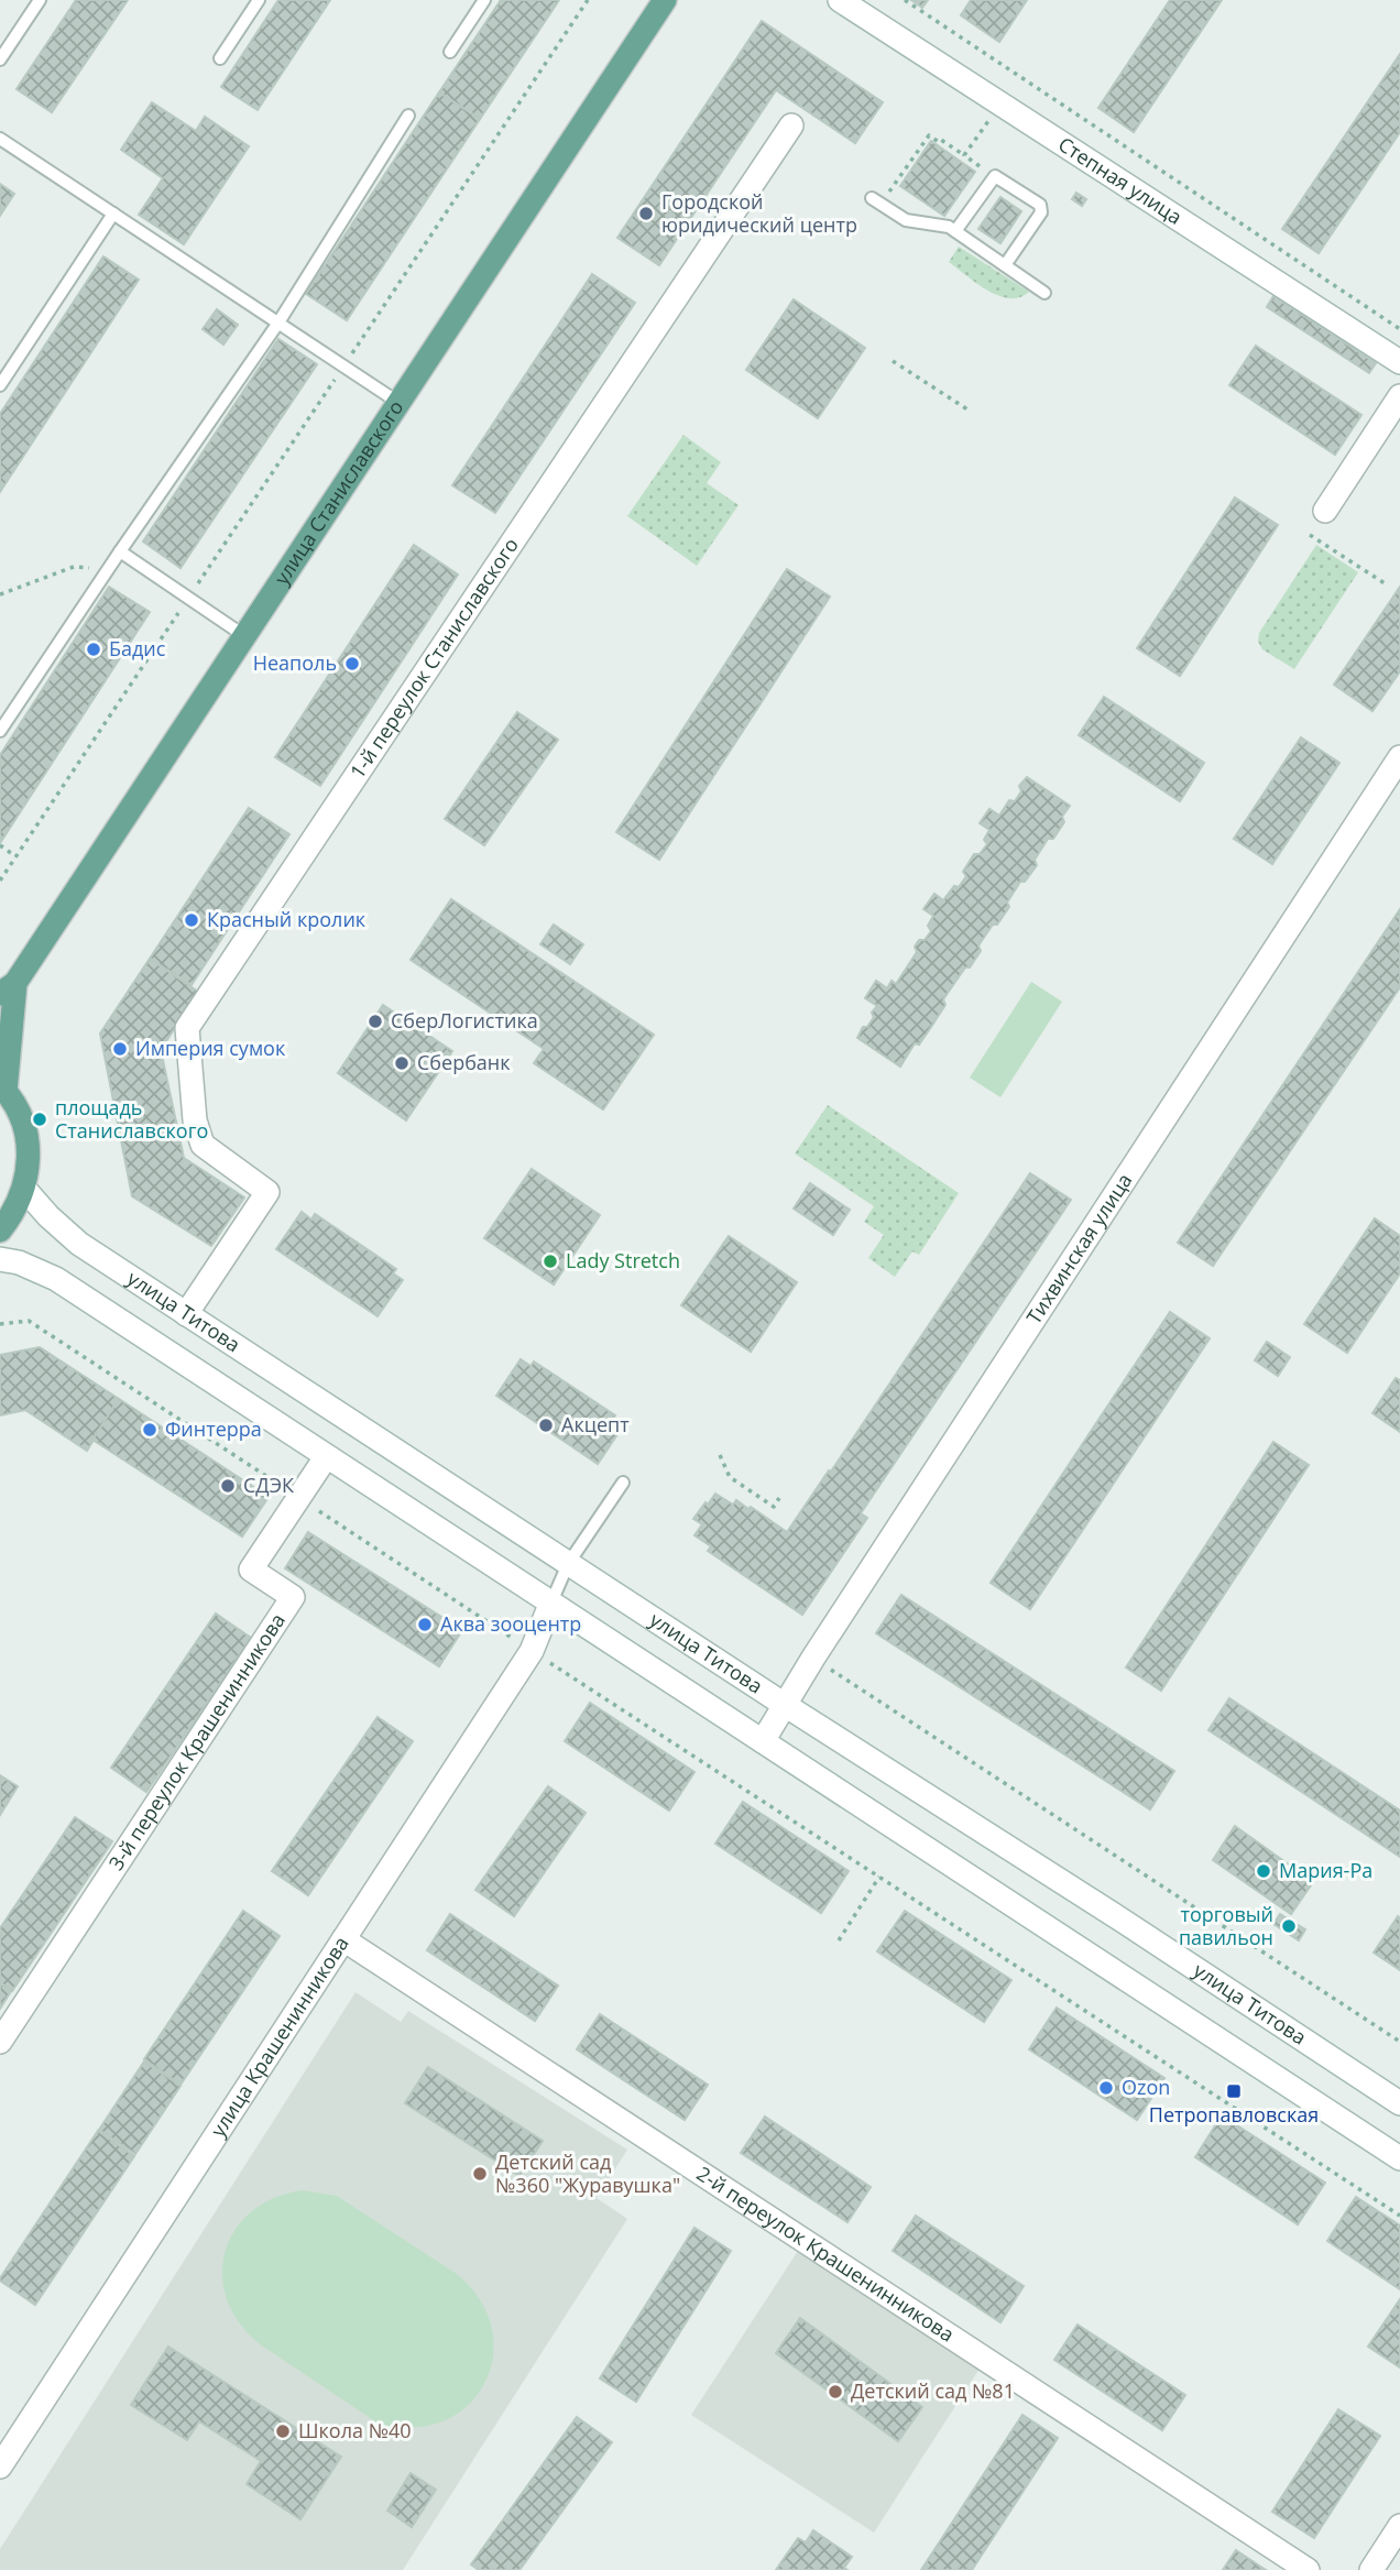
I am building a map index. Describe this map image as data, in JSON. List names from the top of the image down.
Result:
{
  "streets": {
    "main road": ["улица Станиславского"],
    "street": [
      "Степная улица",
      "1-й переулок Станиславского",
      "Тихвинская улица",
      "улица Титова",
      "3-й переулок Крашенинникова",
      "улица Крашенинникова",
      "2-й переулок Крашенинникова"
    ]
  },
  "crossings": [
    ["1-й переулок Станиславского", "улица Титова"],
    ["Тихвинская улица", "улица Титова"],
    ["улица Крашенинникова", "2-й переулок Крашенинникова"]
  ],
  "places": {
    "other": [
      "Городской юридический центр",
      "Бадис",
      "Неаполь",
      "Красный кролик",
      "СберЛогистика",
      "Империя сумок",
      "Сбербанк",
      "площадь Станиславского",
      "Lady Stretch",
      "Акцепт",
      "Финтерра",
      "СДЭК",
      "Аква зооцентр",
      "Мария-Ра",
      "торговый павильон",
      "Ozon",
      "Детский сад №360 \"Журавушка\"",
      "Детский сад №81",
      "Школа №40"
    ],
    "transit": ["Петропавловская"]
  }
}
